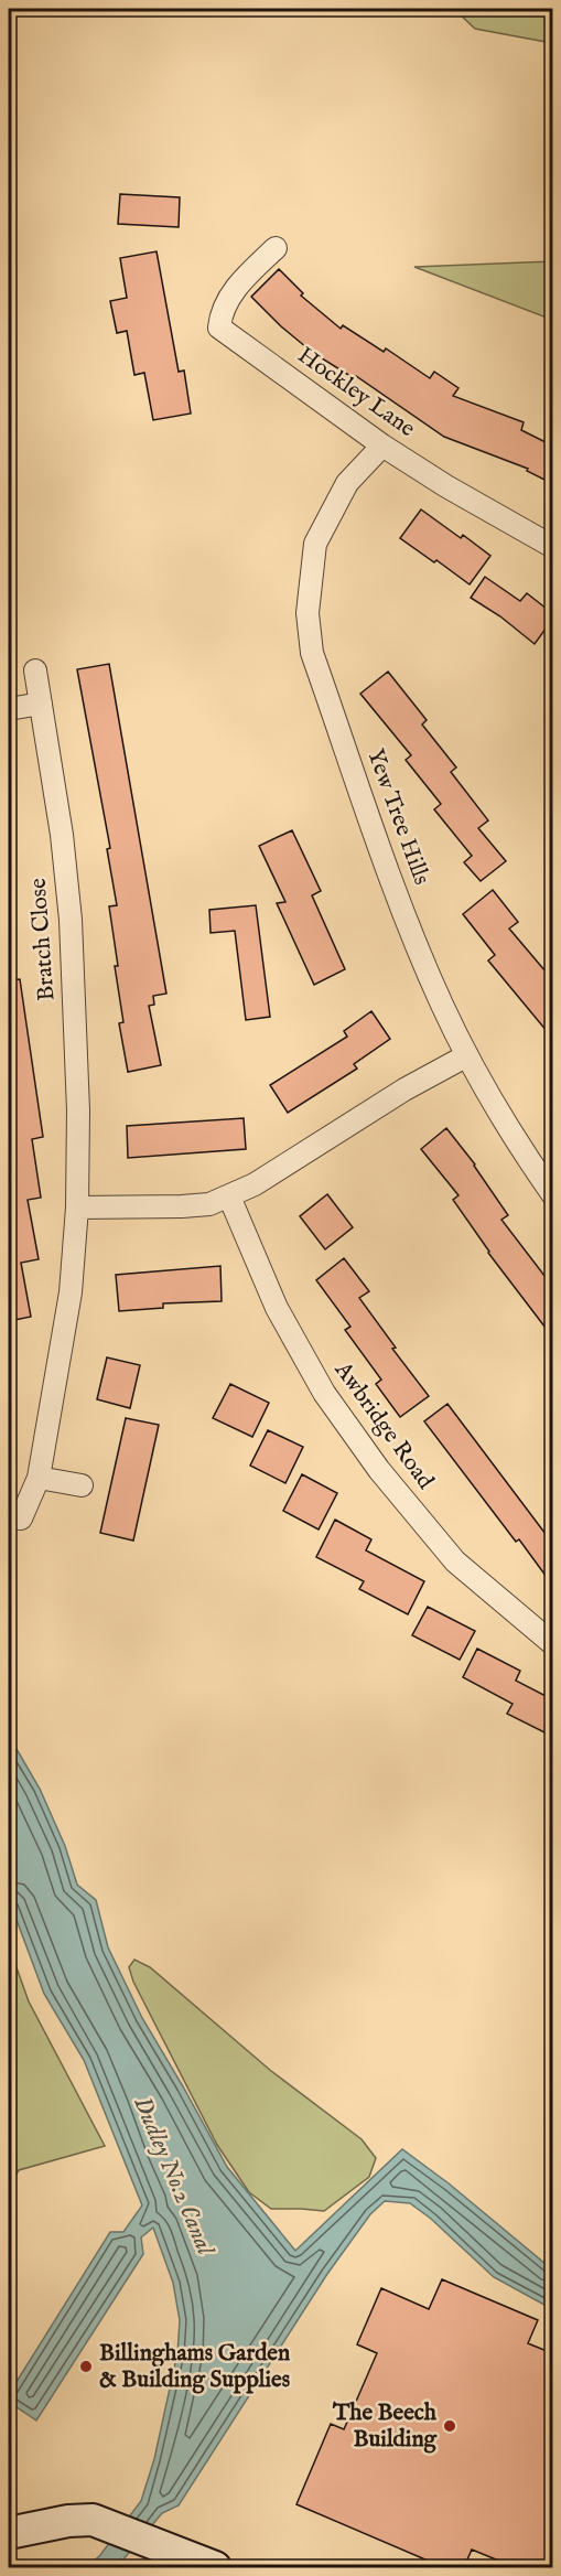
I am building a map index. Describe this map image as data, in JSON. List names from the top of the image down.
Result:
{
  "streets": {
    "street": [
      "Hockley Lane",
      "Yew Tree Hills",
      "Bratch Close",
      "Awbridge Road"
    ]
  },
  "crossings": [
    ["Hockley Lane", "Yew Tree Hills"]
  ],
  "water": ["Dudley No.2 Canal"],
  "places": ["Billinghams Garden & Building Supplies", "The Beech Building"]
}
